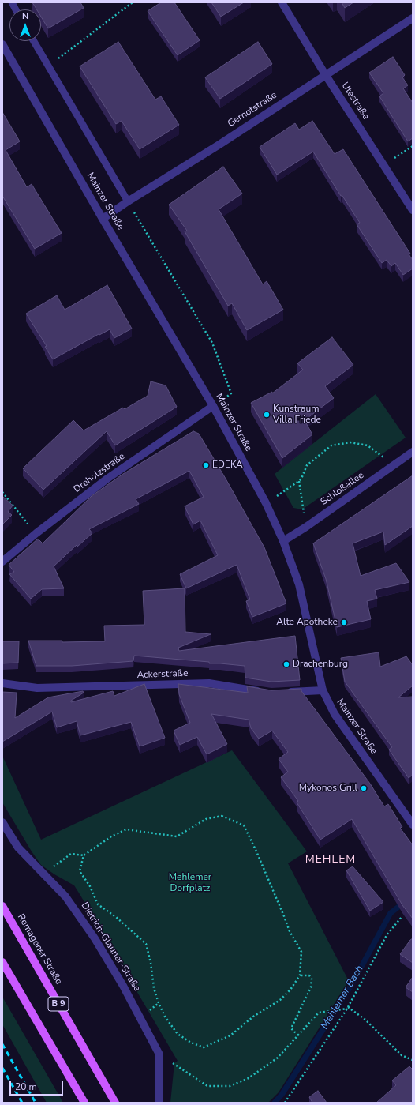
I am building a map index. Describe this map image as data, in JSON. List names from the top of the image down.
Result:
{
  "streets": {
    "main road": ["Remagener Straße", "B 9"],
    "street": [
      "Utestraße",
      "Gernotstraße",
      "Mainzer Straße",
      "Dreholzstraße",
      "Schloßallee",
      "Ackerstraße",
      "Dietrich-Glauner-Straße"
    ]
  },
  "crossings": [
    ["Utestraße", "Gernotstraße"],
    ["Gernotstraße", "Mainzer Straße"],
    ["Mainzer Straße", "Dreholzstraße"],
    ["Mainzer Straße", "Schloßallee"]
  ],
  "districts": ["MEHLEM"],
  "water": ["Mehlemer Bach"],
  "parks": ["Mehlemer Dorfplatz"],
  "places": [
    "Kunstraum Villa Friede",
    "EDEKA",
    "Alte Apotheke",
    "Drachenburg",
    "Mykonos Grill"
  ],
  "scale_bar": "20 m",
  "north": "top"
}
